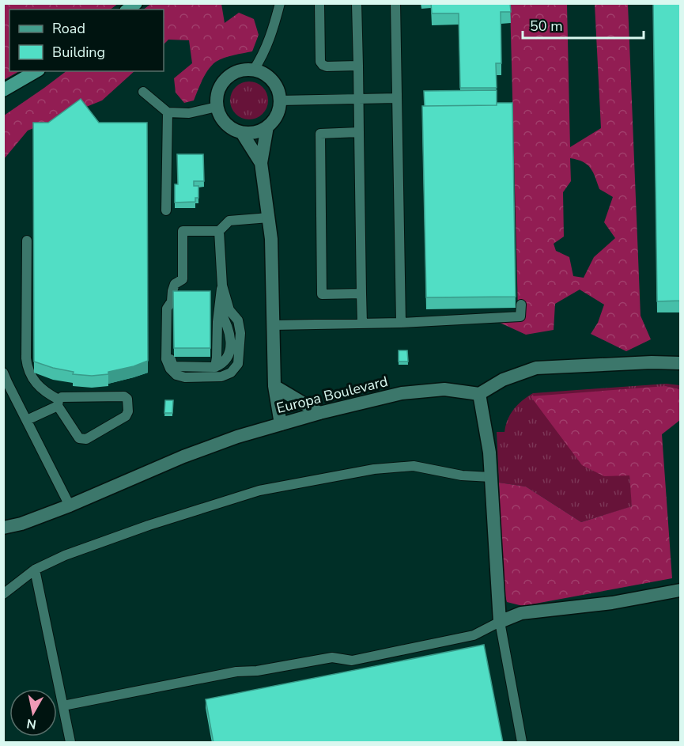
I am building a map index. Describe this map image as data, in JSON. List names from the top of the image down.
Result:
{
  "streets": {
    "street": ["Europa Boulevard"]
  },
  "legend": ["Road", "Building"],
  "scale_bar": "50 m",
  "north": "bottom"
}
